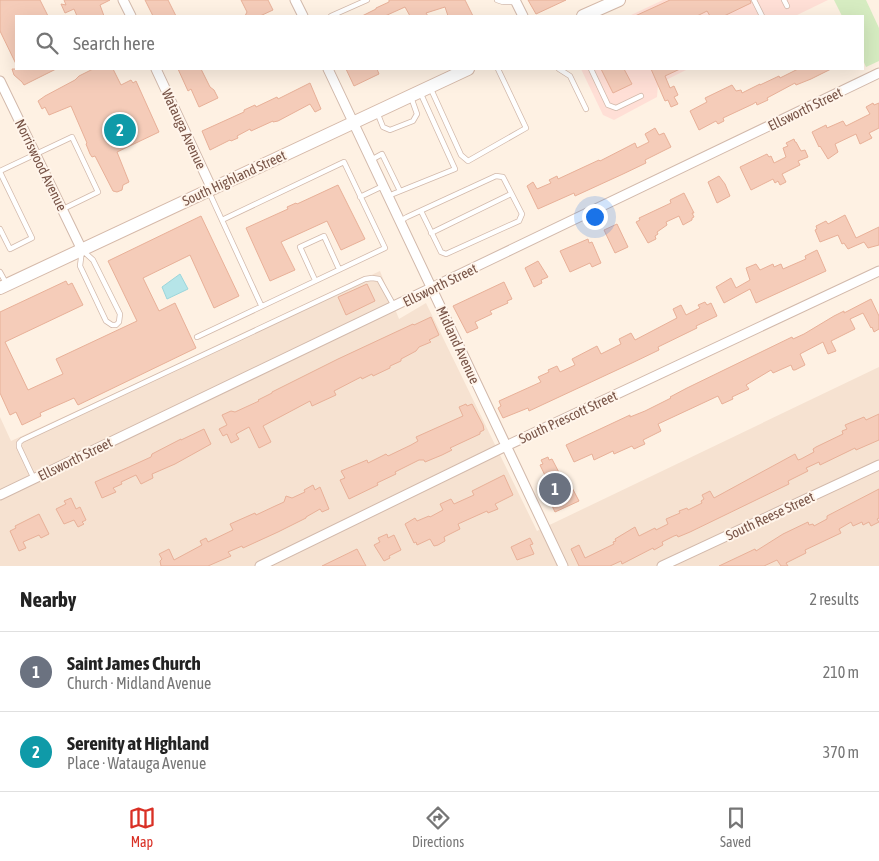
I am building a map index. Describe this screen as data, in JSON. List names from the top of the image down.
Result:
{
  "streets": {
    "main road": ["South Highland Street"],
    "street": [
      "Ellsworth Street",
      "Watauga Avenue",
      "Norriswood Avenue",
      "Midland Avenue",
      "South Prescott Street",
      "South Reese Street"
    ]
  },
  "crossings": [
    ["Ellsworth Street", "Midland Avenue"],
    ["Watauga Avenue", "South Highland Street"],
    ["Norriswood Avenue", "South Highland Street"],
    ["South Highland Street", "Midland Avenue"],
    ["Midland Avenue", "South Prescott Street"]
  ],
  "page": {
    "search": "Search here",
    "pins": ["2", "1"],
    "heading": ["Nearby", "2 results"],
    "list": [
      {
        "mark": "1",
        "name": "Saint James Church",
        "note": "Church · Midland Avenue",
        "value": "210 m"
      },
      {
        "mark": "2",
        "name": "Serenity at Highland",
        "note": "Place · Watauga Avenue",
        "value": "370 m"
      }
    ],
    "nav": ["Map", "Directions", "Saved"]
  }
}
